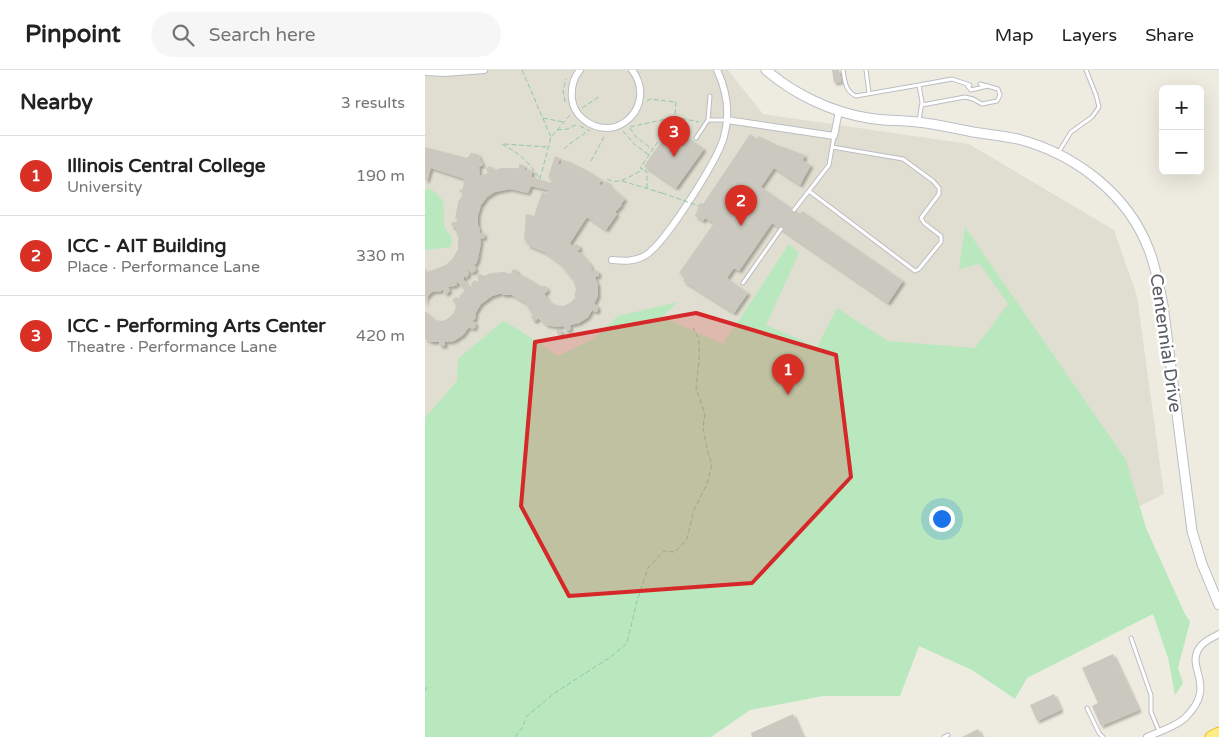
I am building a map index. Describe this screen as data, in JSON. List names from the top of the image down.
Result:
{
  "streets": {
    "main road": ["Centennial Drive"]
  },
  "page": {
    "header": "Pinpoint",
    "search": "Search here",
    "nav": ["Map", "Layers", "Share"],
    "heading": ["Nearby", "3 results"],
    "map_buttons": ["+", "−"],
    "pins": ["3", "2", "1"],
    "list": [
      {
        "mark": "1",
        "name": "Illinois Central College",
        "note": "University",
        "value": "190 m"
      },
      {
        "mark": "2",
        "name": "ICC - AIT Building",
        "note": "Place · Performance Lane",
        "value": "330 m"
      },
      {
        "mark": "3",
        "name": "ICC - Performing Arts Center",
        "note": "Theatre · Performance Lane",
        "value": "420 m"
      }
    ]
  }
}
